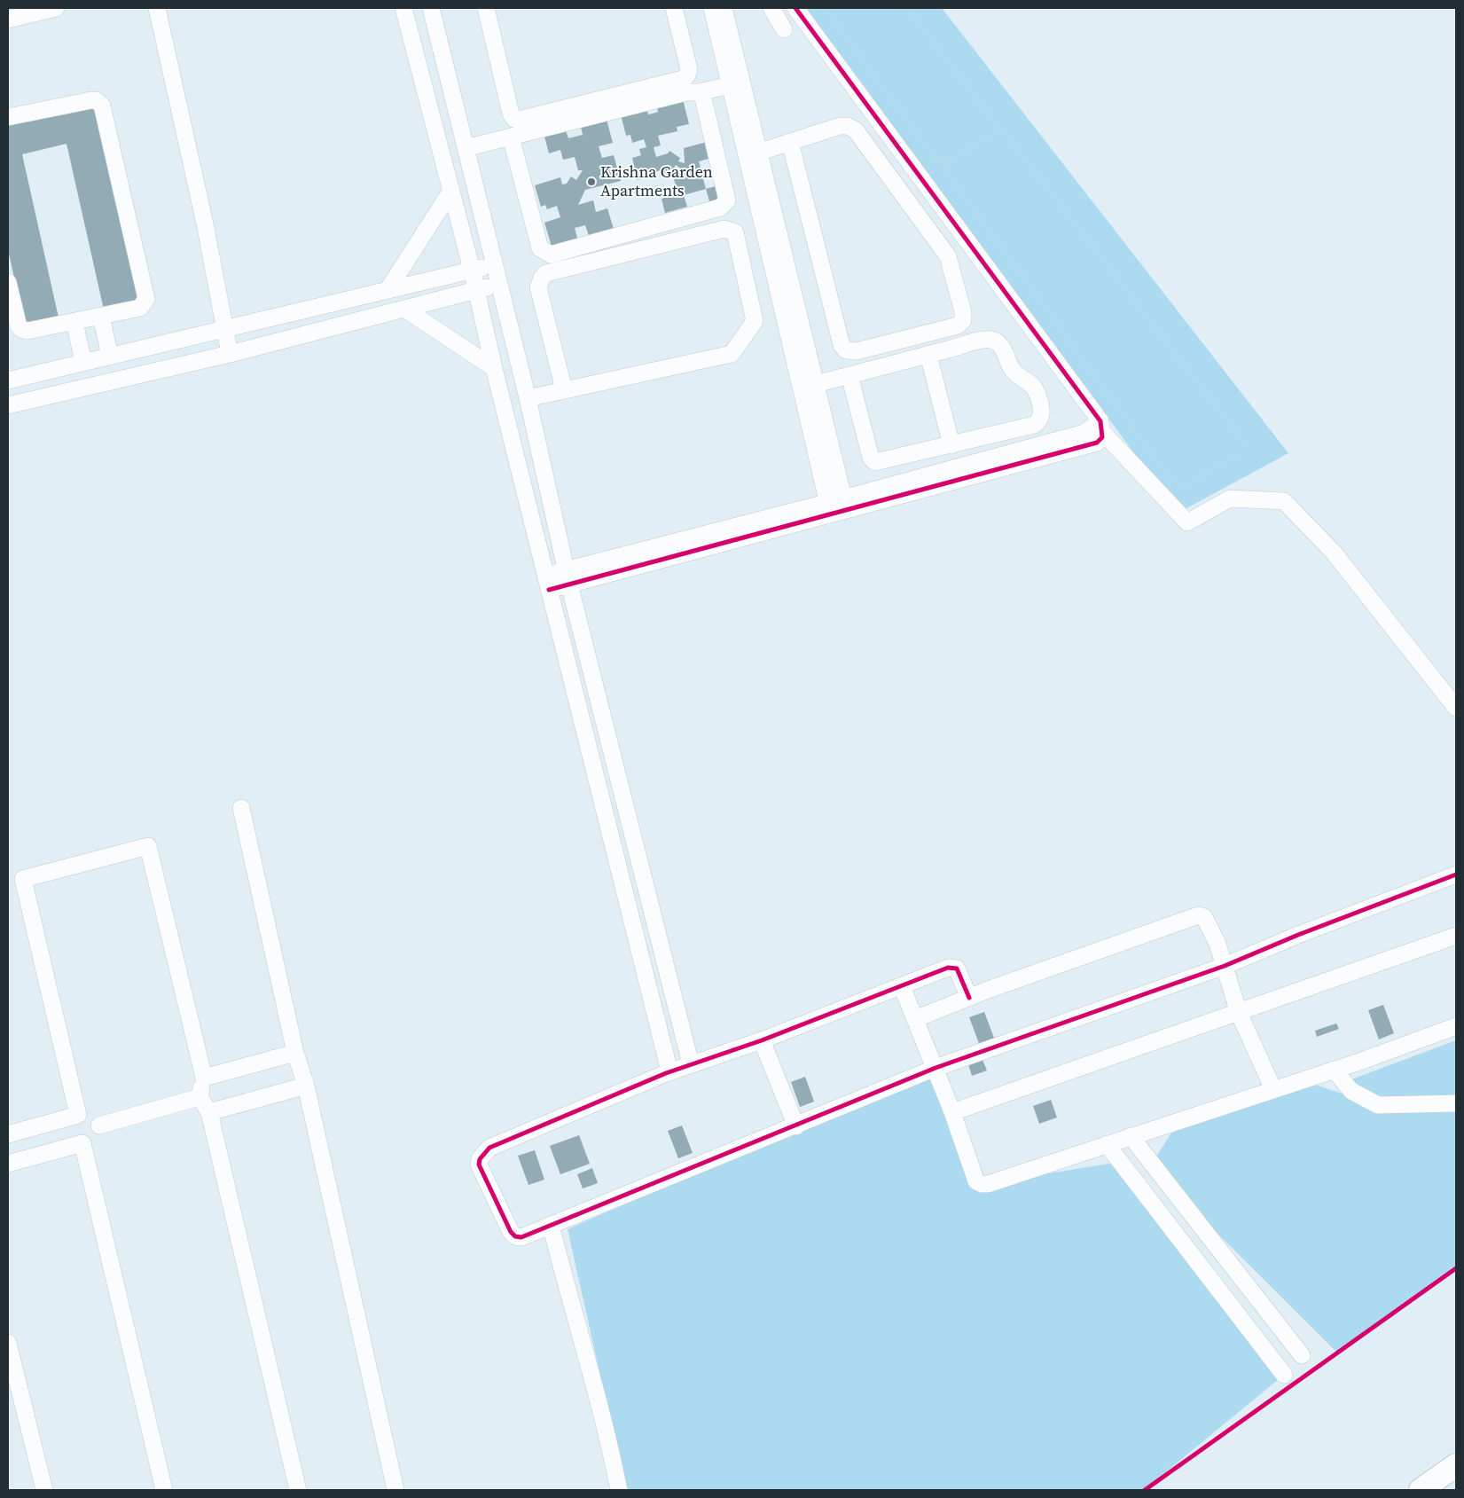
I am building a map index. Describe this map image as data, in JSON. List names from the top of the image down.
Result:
{
  "places": ["Krishna Garden Apartments"]
}
